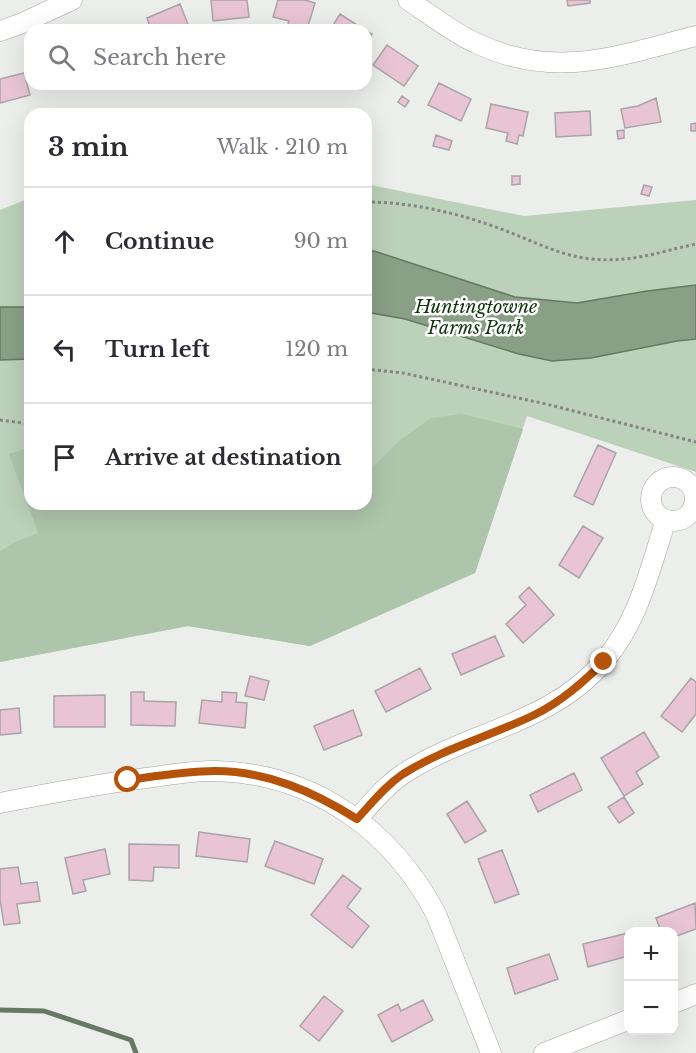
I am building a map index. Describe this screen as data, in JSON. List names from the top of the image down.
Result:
{
  "parks": ["Huntingtowne Farms Park"],
  "page": {
    "search": "Search here",
    "heading": ["3 min", "Walk · 210 m"],
    "list": [
      ["Continue", "90 m"],
      ["Turn left", "120 m"],
      "Arrive at destination"
    ],
    "map_buttons": ["+", "−"]
  }
}
